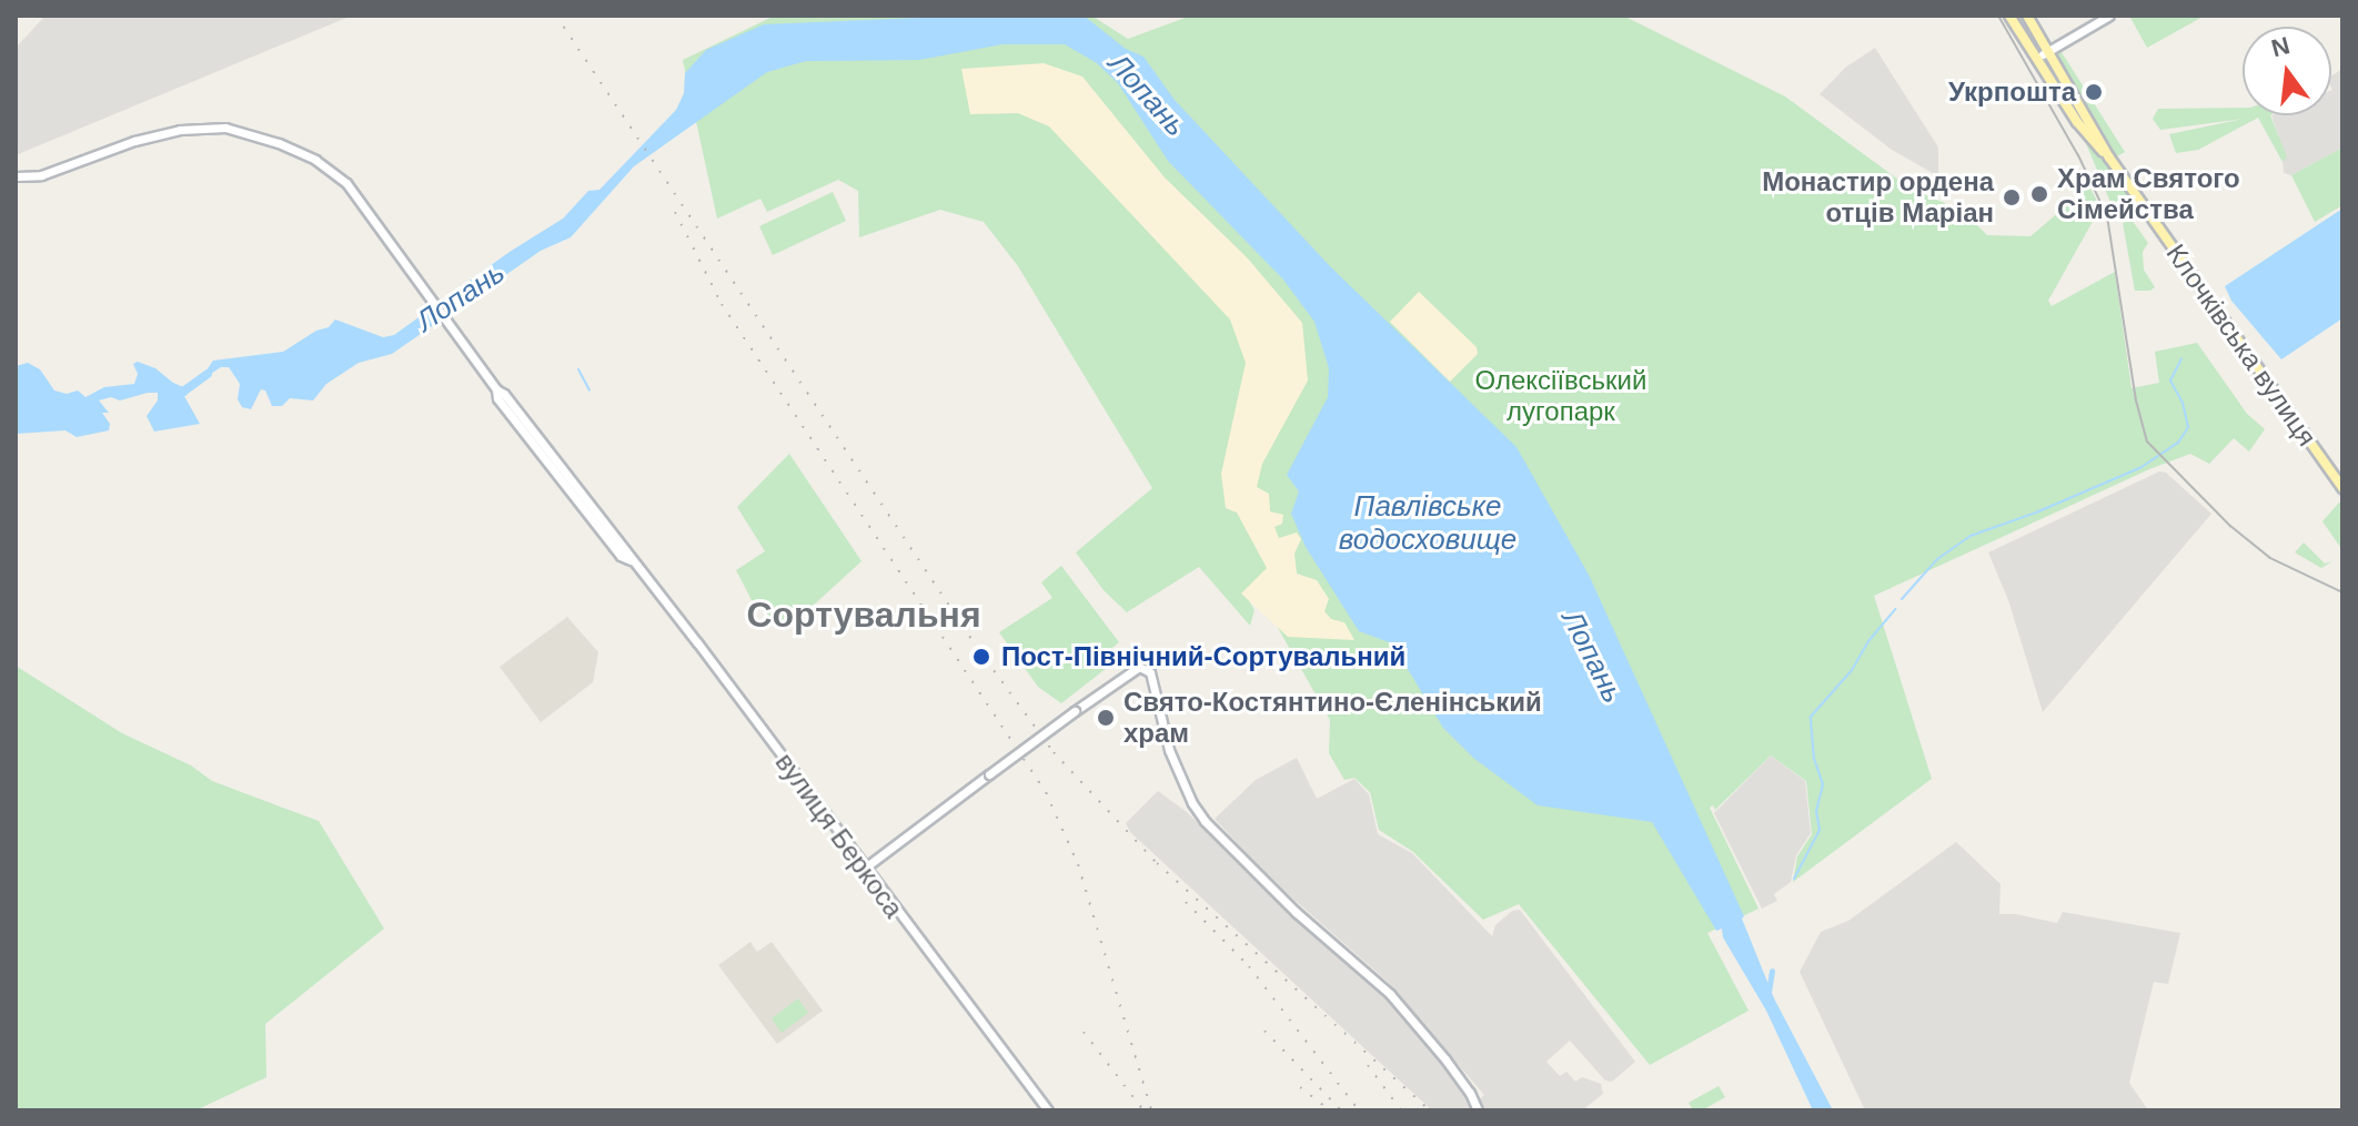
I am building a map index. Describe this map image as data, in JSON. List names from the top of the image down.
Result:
{
  "streets": {
    "main road": ["Клочківська вулиця"],
    "street": ["вулиця Беркоса"]
  },
  "districts": ["Сортувальня"],
  "water": ["Лопань", "Павлівське водосховище"],
  "parks": ["Олексіївський лугопарк"],
  "places": [
    "Укрпошта",
    "Храм Святого Сімейства",
    "Монастир ордена отців Маріан",
    "Пост-Північний-Сортувальний",
    "Свято-Костянтино-Єленінський храм"
  ],
  "north": "top"
}
